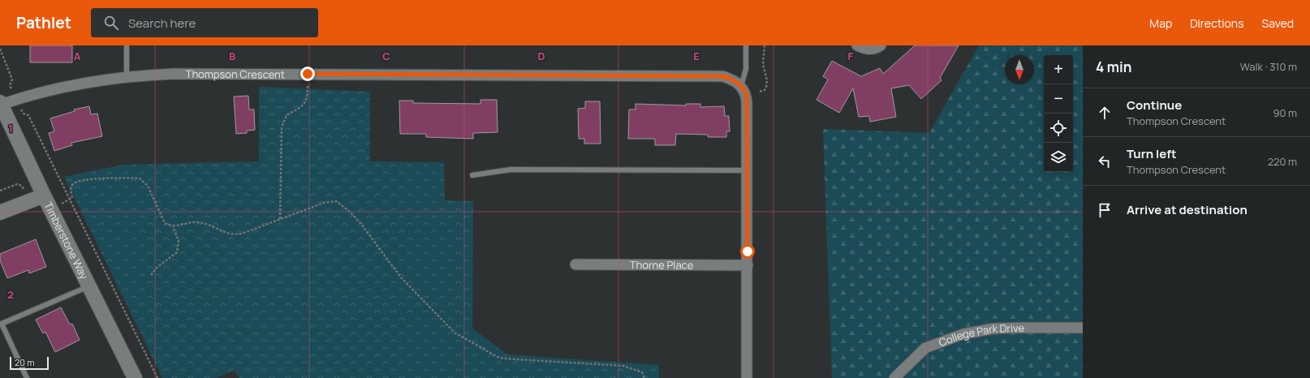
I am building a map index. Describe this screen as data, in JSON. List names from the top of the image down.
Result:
{
  "streets": {
    "street": [
      "Thompson Crescent",
      "Timberstone Way",
      "Thorne Place",
      "College Park Drive"
    ]
  },
  "crossings": [
    ["Thompson Crescent", "Timberstone Way"]
  ],
  "scale_bar": "20 m",
  "north": "bottom",
  "page": {
    "header": "Pathlet",
    "search": "Search here",
    "nav": ["Map", "Directions", "Saved"],
    "heading": ["4 min", "Walk · 310 m"],
    "map_buttons": ["+", "−"],
    "list": [
      ["Continue", "Thompson Crescent", "90 m"],
      ["Turn left", "Thompson Crescent", "220 m"],
      "Arrive at destination"
    ],
    "scale": "20 m"
  },
  "grid": {
    "columns": [
      "A",
      "B",
      "C",
      "D",
      "E",
      "F"
    ],
    "rows": ["1", "2"]
  }
}
